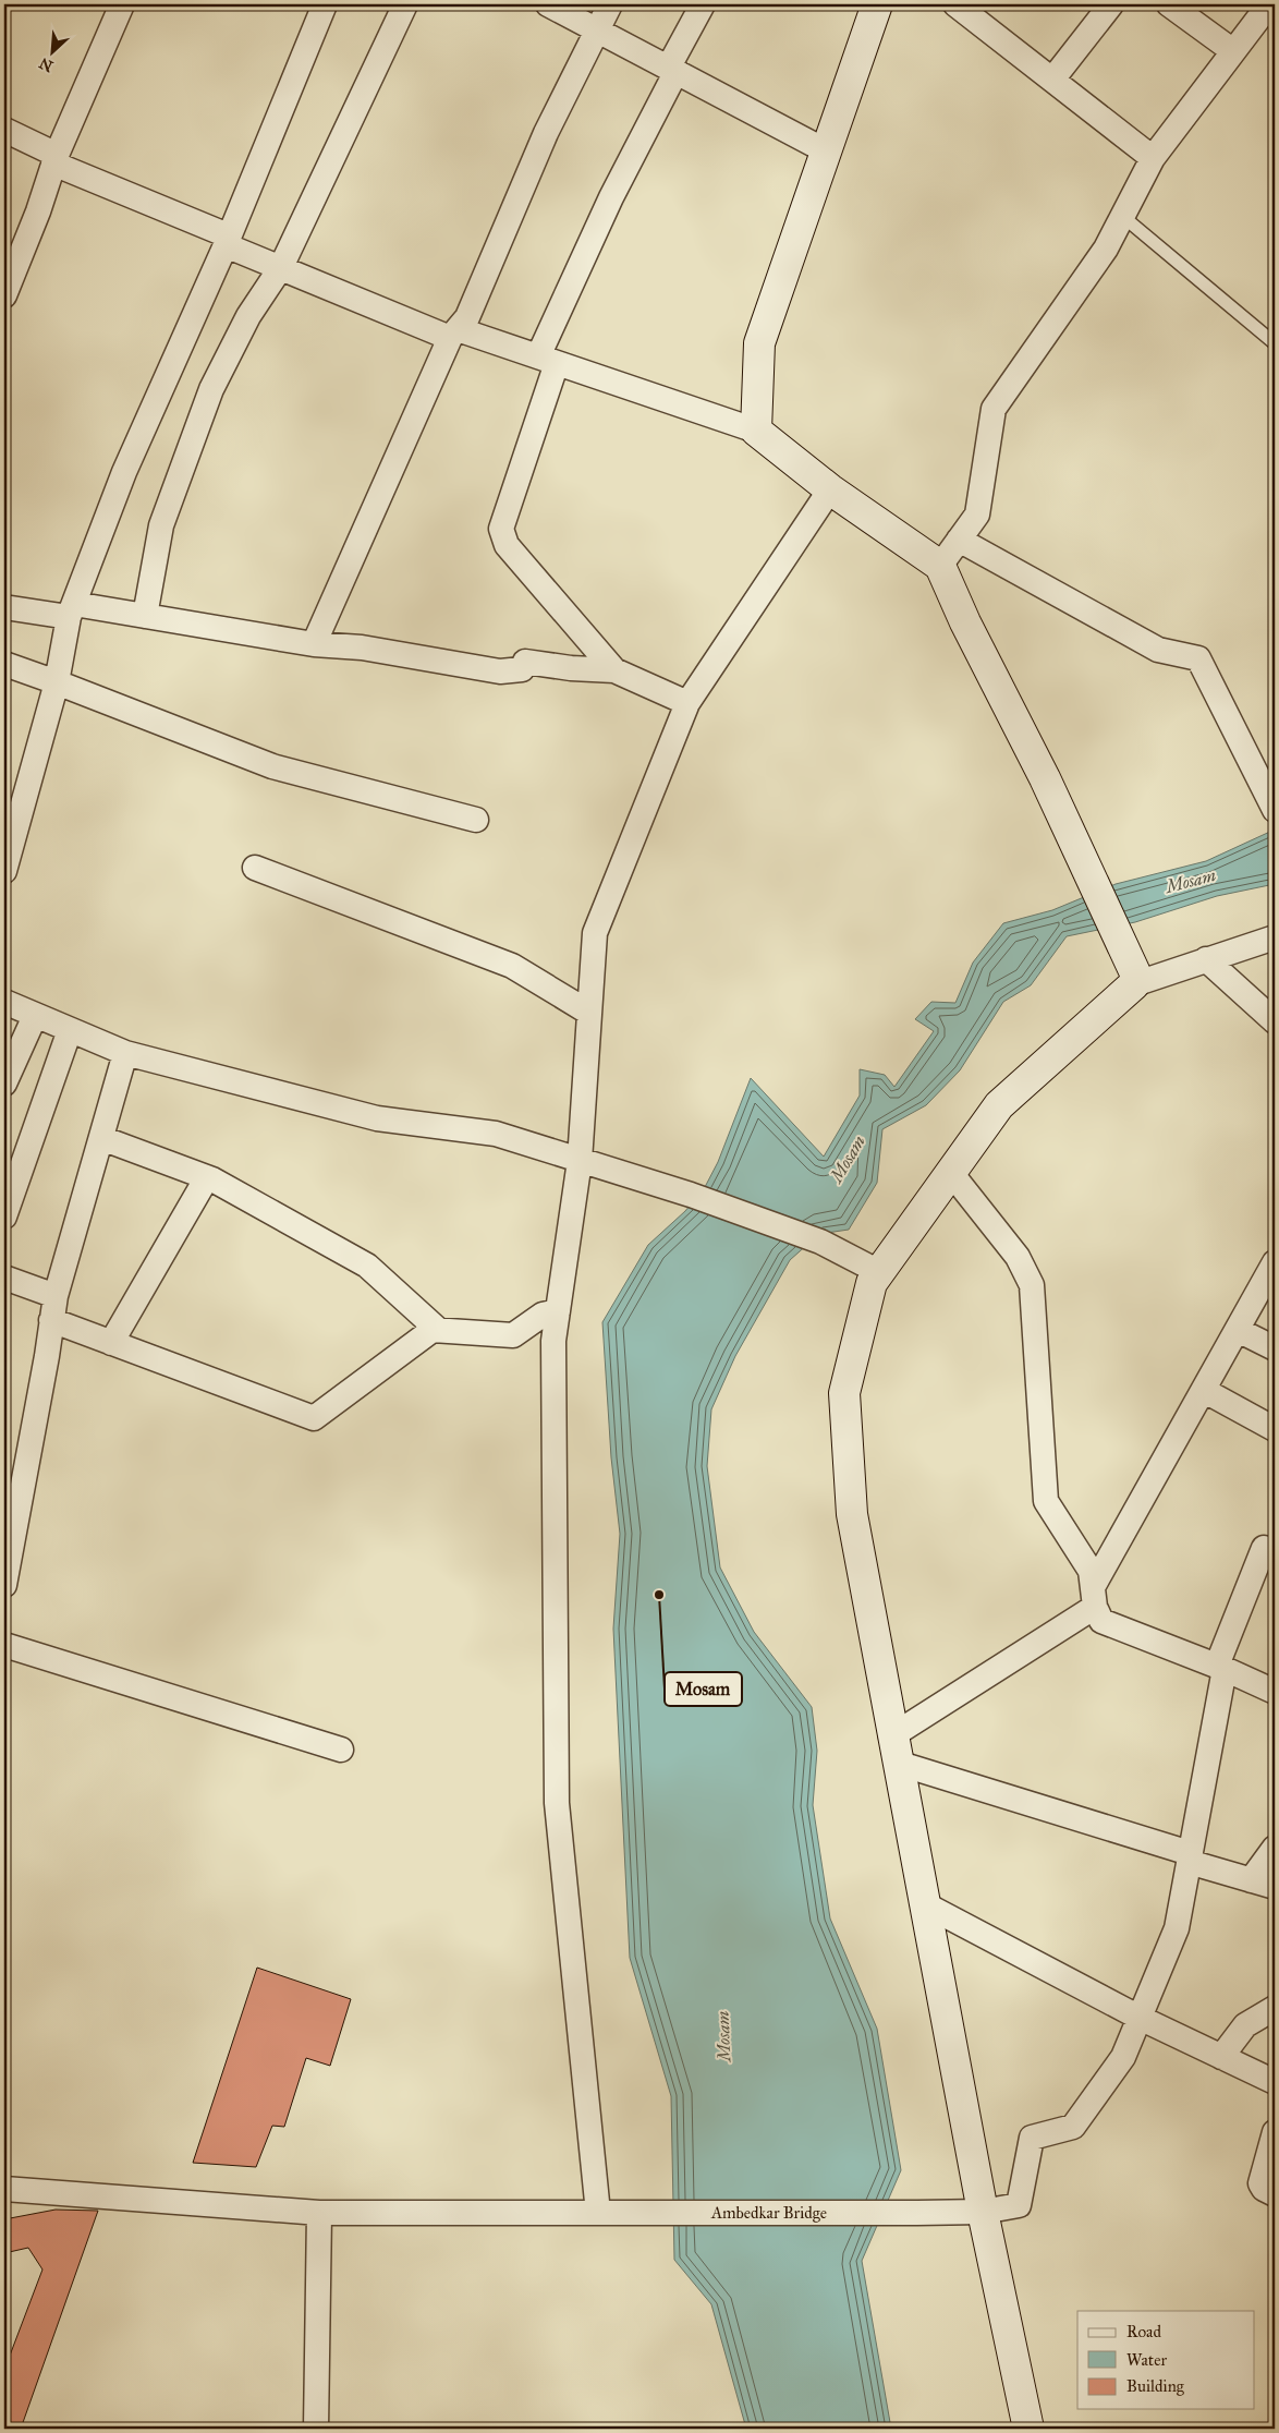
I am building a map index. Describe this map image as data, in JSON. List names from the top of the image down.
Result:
{
  "streets": {
    "street": ["Ambedkar Bridge"]
  },
  "water": ["Mosam"],
  "places": ["Mosam"],
  "legend": ["Road", "Water", "Building"],
  "north": "bottom left"
}
